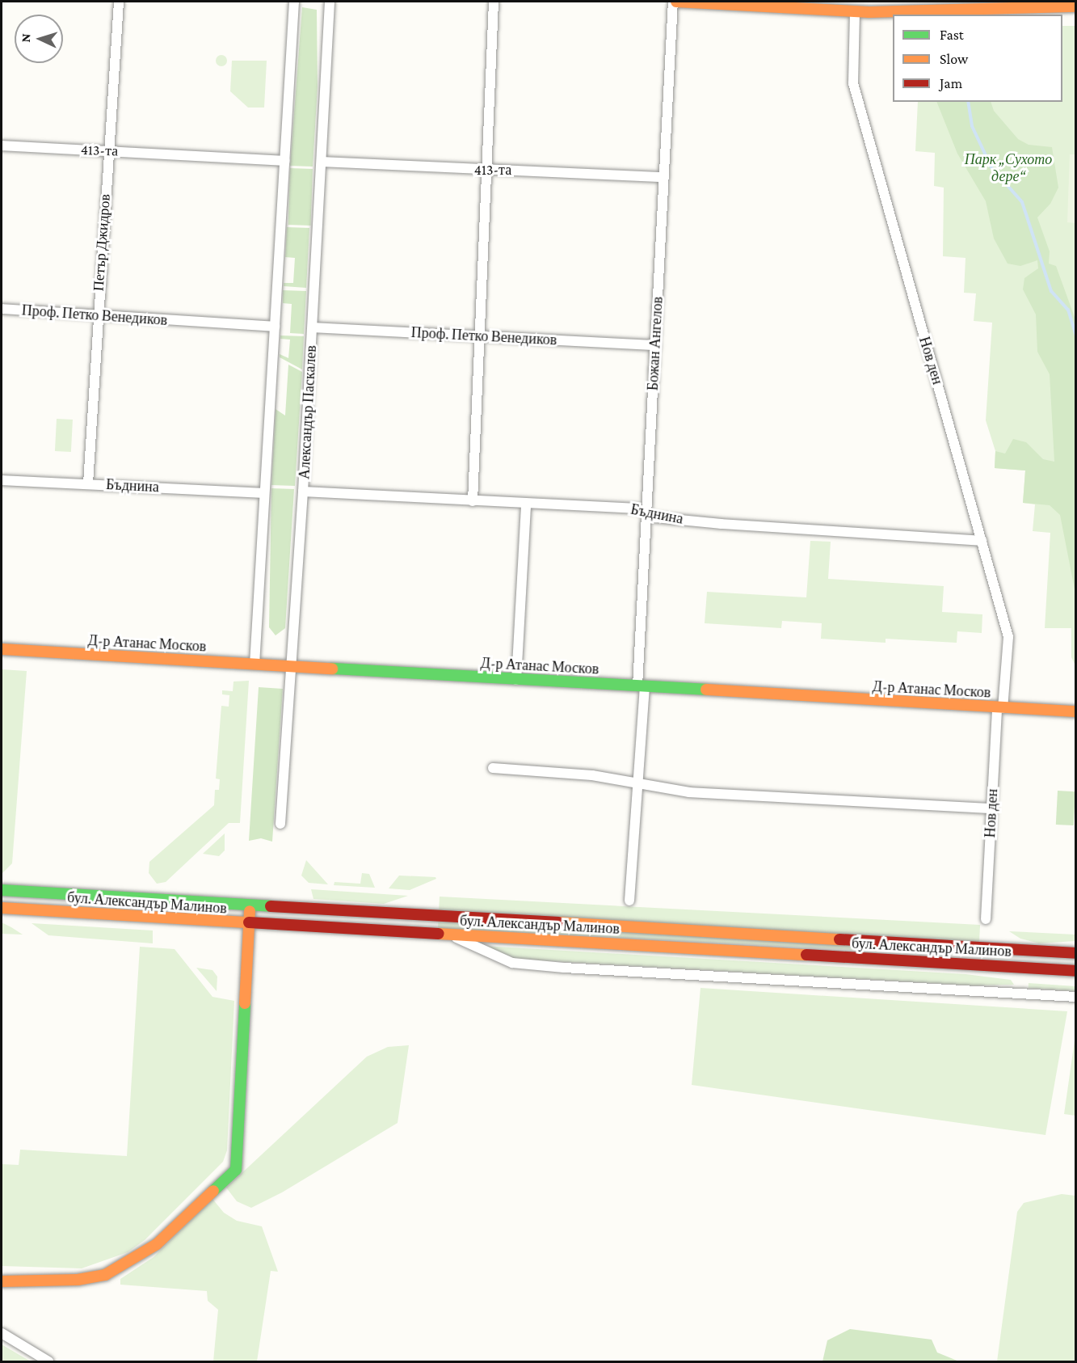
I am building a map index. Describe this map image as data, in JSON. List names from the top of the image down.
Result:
{
  "streets": {
    "main road": ["Д-р Атанас Москов", "бул. Александър Малинов"],
    "street": [
      "413-та",
      "Петър Джидров",
      "Проф. Петко Венедиков",
      "Божан Ангелов",
      "Нов ден",
      "Александър Паскалев",
      "Бъднина"
    ]
  },
  "crossings": [
    ["413-та", "Петър Джидров"],
    ["413-та", "Божан Ангелов"],
    ["413-та", "Александър Паскалев"],
    ["Петър Джидров", "Проф. Петко Венедиков"],
    ["Петър Джидров", "Бъднина"],
    ["Проф. Петко Венедиков", "Божан Ангелов"],
    ["Проф. Петко Венедиков", "Александър Паскалев"],
    ["Божан Ангелов", "Бъднина"],
    ["Божан Ангелов", "Д-р Атанас Москов"],
    ["Нов ден", "Бъднина"],
    ["Нов ден", "Д-р Атанас Москов"],
    ["Александър Паскалев", "Бъднина"],
    ["Александър Паскалев", "Д-р Атанас Москов"]
  ],
  "parks": ["Парк „Сухото дере“"],
  "legend": ["Fast", "Slow", "Jam"],
  "north": "left"
}
